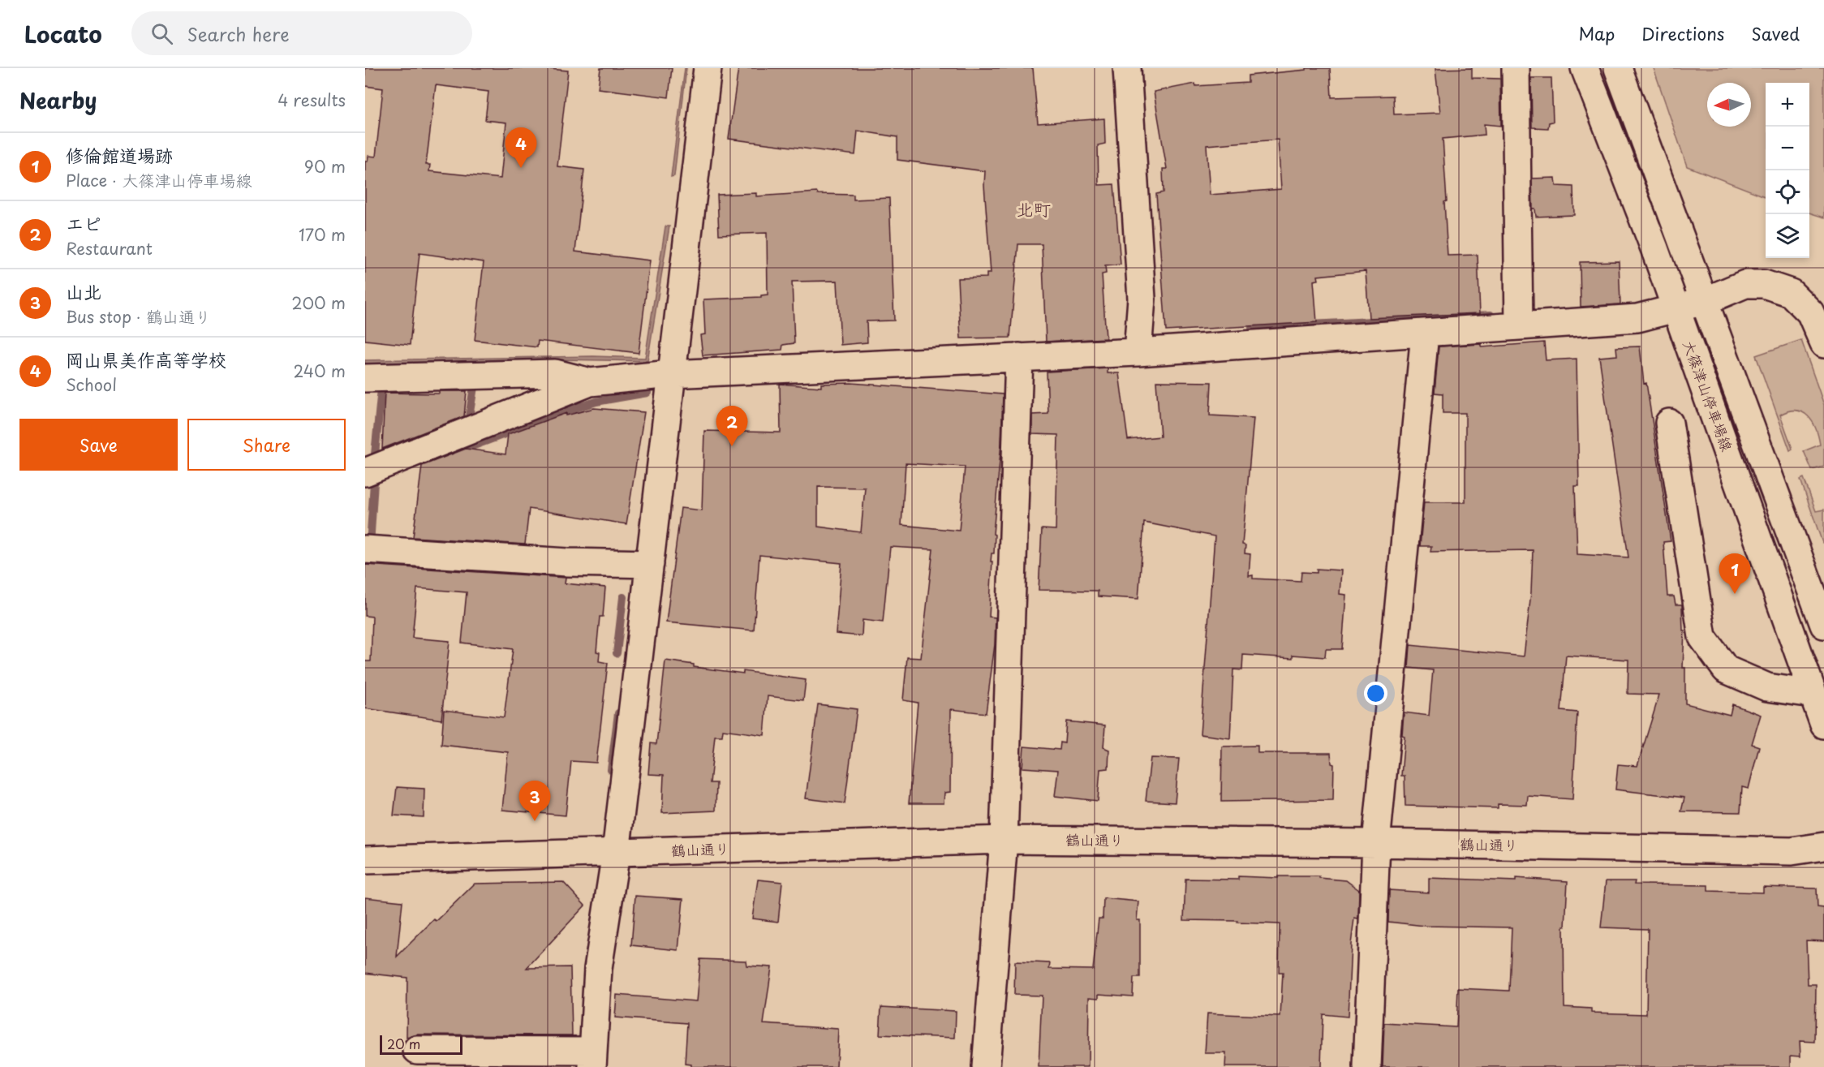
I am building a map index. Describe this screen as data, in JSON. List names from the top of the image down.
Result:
{
  "streets": {
    "street": ["大篠津山停車場線", "鶴山通り"]
  },
  "districts": ["北町"],
  "scale_bar": "20 m",
  "north": "left",
  "page": {
    "header": "Locato",
    "search": "Search here",
    "nav": ["Map", "Directions", "Saved"],
    "heading": ["Nearby", "4 results"],
    "map_buttons": ["+", "−"],
    "pins": [
      "4",
      "2",
      "1",
      "3"
    ],
    "list": [
      {
        "mark": "1",
        "name": "修倫館道場跡",
        "note": "Place · 大篠津山停車場線",
        "value": "90 m"
      },
      {
        "mark": "2",
        "name": "エピ",
        "note": "Restaurant",
        "value": "170 m"
      },
      {
        "mark": "3",
        "name": "山北",
        "note": "Bus stop · 鶴山通り",
        "value": "200 m"
      },
      {
        "mark": "4",
        "name": "岡山県美作高等学校",
        "note": "School",
        "value": "240 m"
      }
    ],
    "buttons": ["Save", "Share"],
    "scale": "20 m"
  }
}
